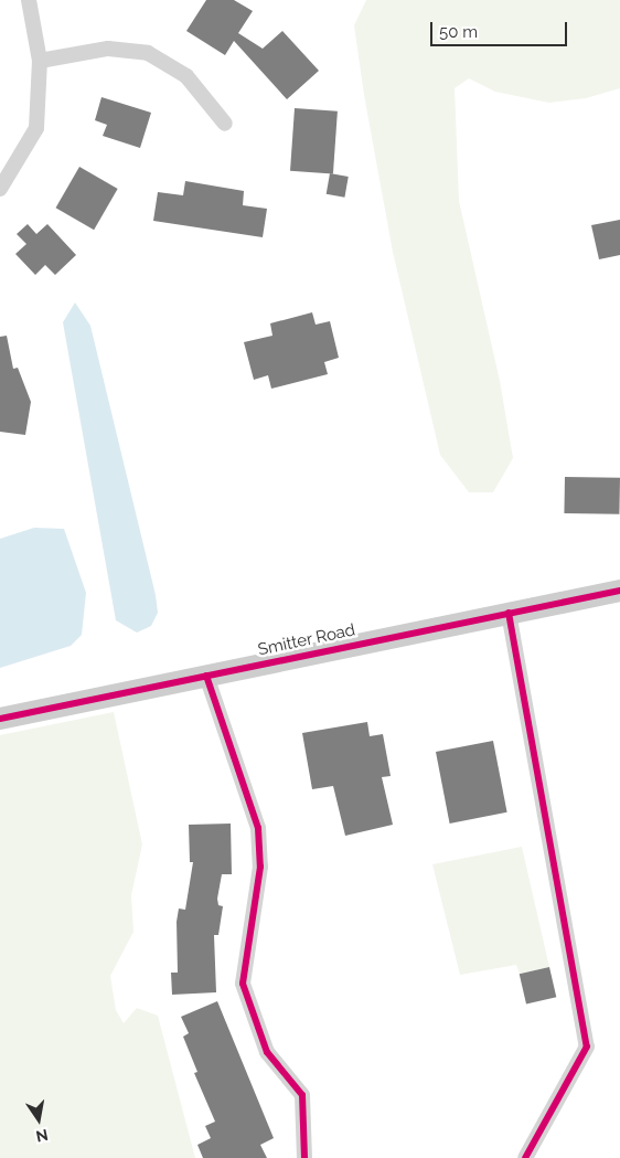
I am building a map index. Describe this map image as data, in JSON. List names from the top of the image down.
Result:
{
  "streets": {
    "street": ["Smitter Road"]
  },
  "scale_bar": "50 m",
  "north": "bottom"
}
